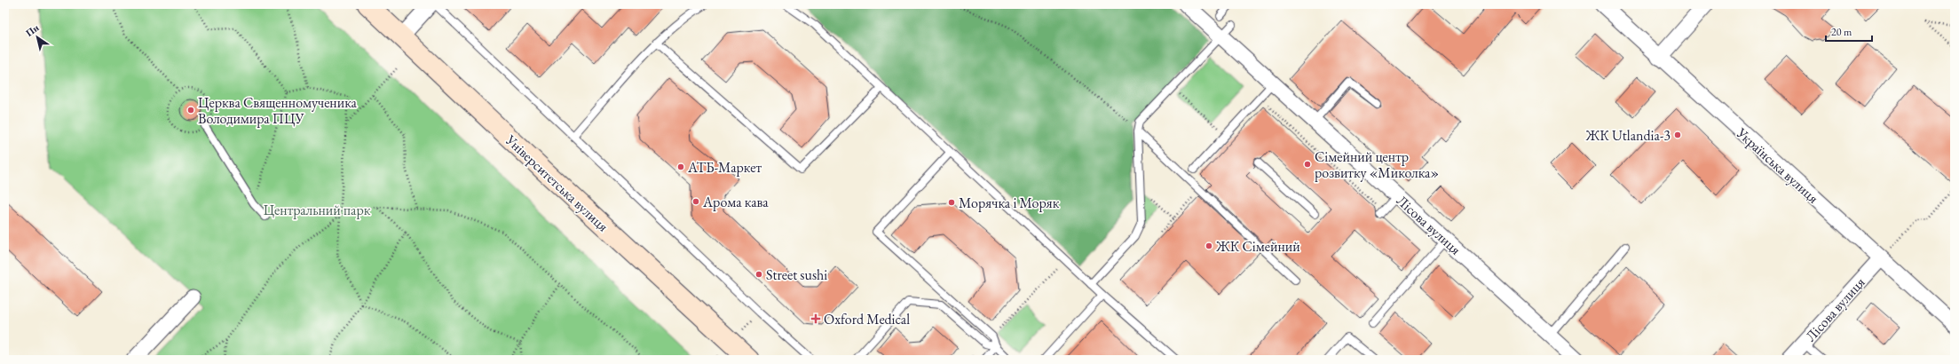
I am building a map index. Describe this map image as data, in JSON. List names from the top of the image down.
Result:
{
  "streets": {
    "main road": ["Університетська вулиця"],
    "street": ["Українська вулиця", "Лісова вулиця"]
  },
  "crossings": [
    ["Українська вулиця", "Лісова вулиця"]
  ],
  "parks": ["Центральний парк"],
  "places": {
    "other": [
      "Церква Священномученика Володимира ПЦУ",
      "ЖК Utlandia-3",
      "Сімейний центр розвитку «Миколка»",
      "АТБ-Маркет",
      "Арома кава",
      "Морячка і Моряк",
      "ЖК Сімейний",
      "Street sushi"
    ],
    "health": ["Oxford Medical"]
  },
  "scale_bar": "20 m",
  "north": "top left"
}
